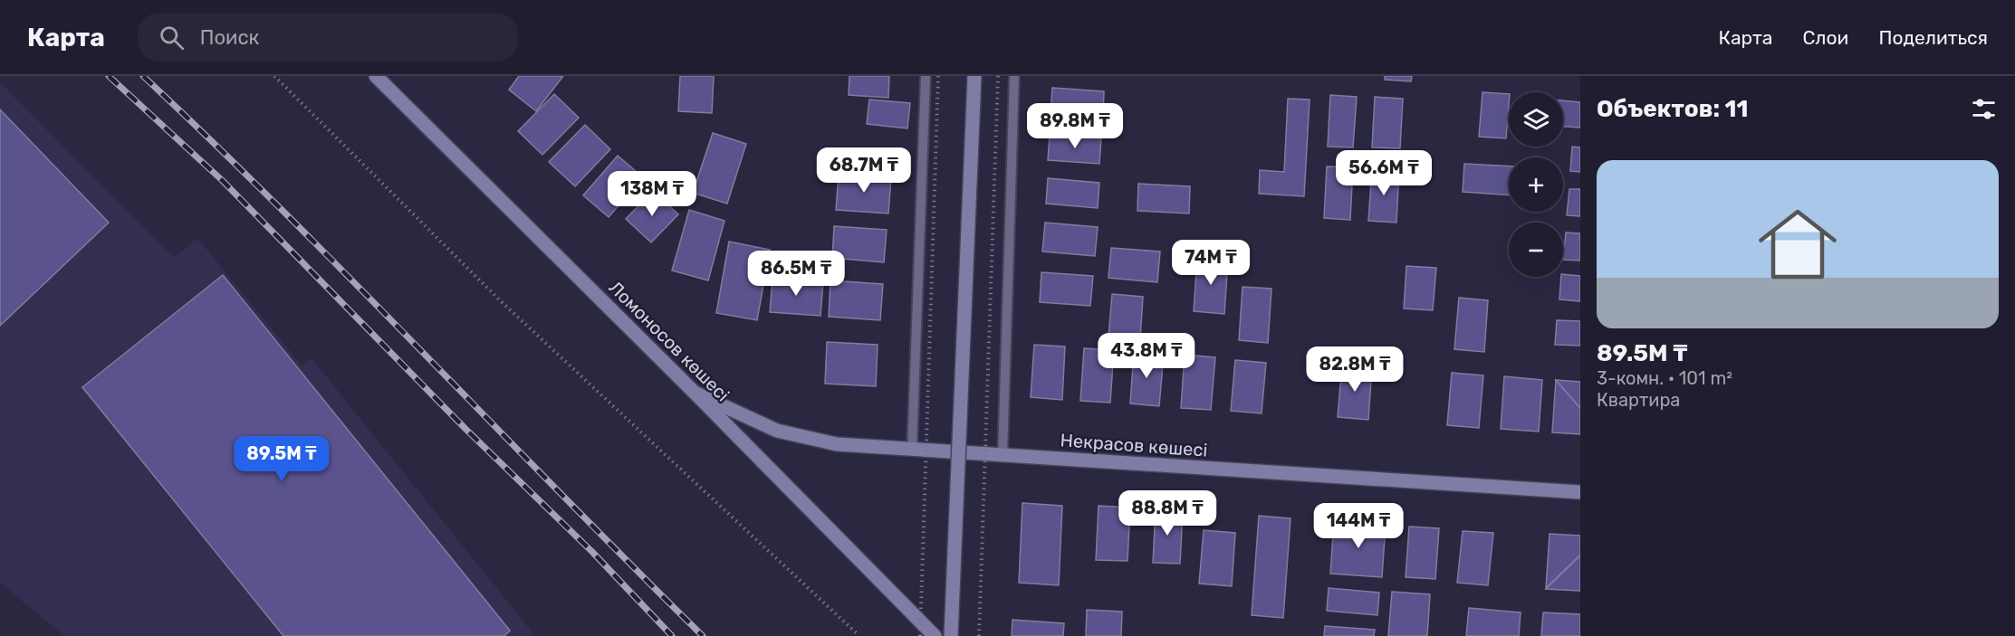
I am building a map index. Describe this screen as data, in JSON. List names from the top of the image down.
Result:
{
  "streets": {
    "main road": ["Ломоносов көшесі", "Некрасов көшесі"]
  },
  "crossings": [
    ["Ломоносов көшесі", "Некрасов көшесі"]
  ],
  "page": {
    "header": "Карта",
    "search": "Поиск",
    "nav": ["Карта", "Слои", "Поделиться"],
    "heading": "Объектов: 11",
    "map_buttons": ["+", "−"],
    "price": [
      "89.8M ₸",
      "68.7M ₸",
      "56.6M ₸",
      "138M ₸",
      "74M ₸",
      "86.5M ₸",
      "43.8M ₸",
      "82.8M ₸",
      "89.5M ₸",
      "88.8M ₸",
      "144M ₸"
    ],
    "list": [
      {
        "name": "89.5M ₸",
        "note": "3-комн. · 101 m² · Квартира"
      }
    ]
  }
}
